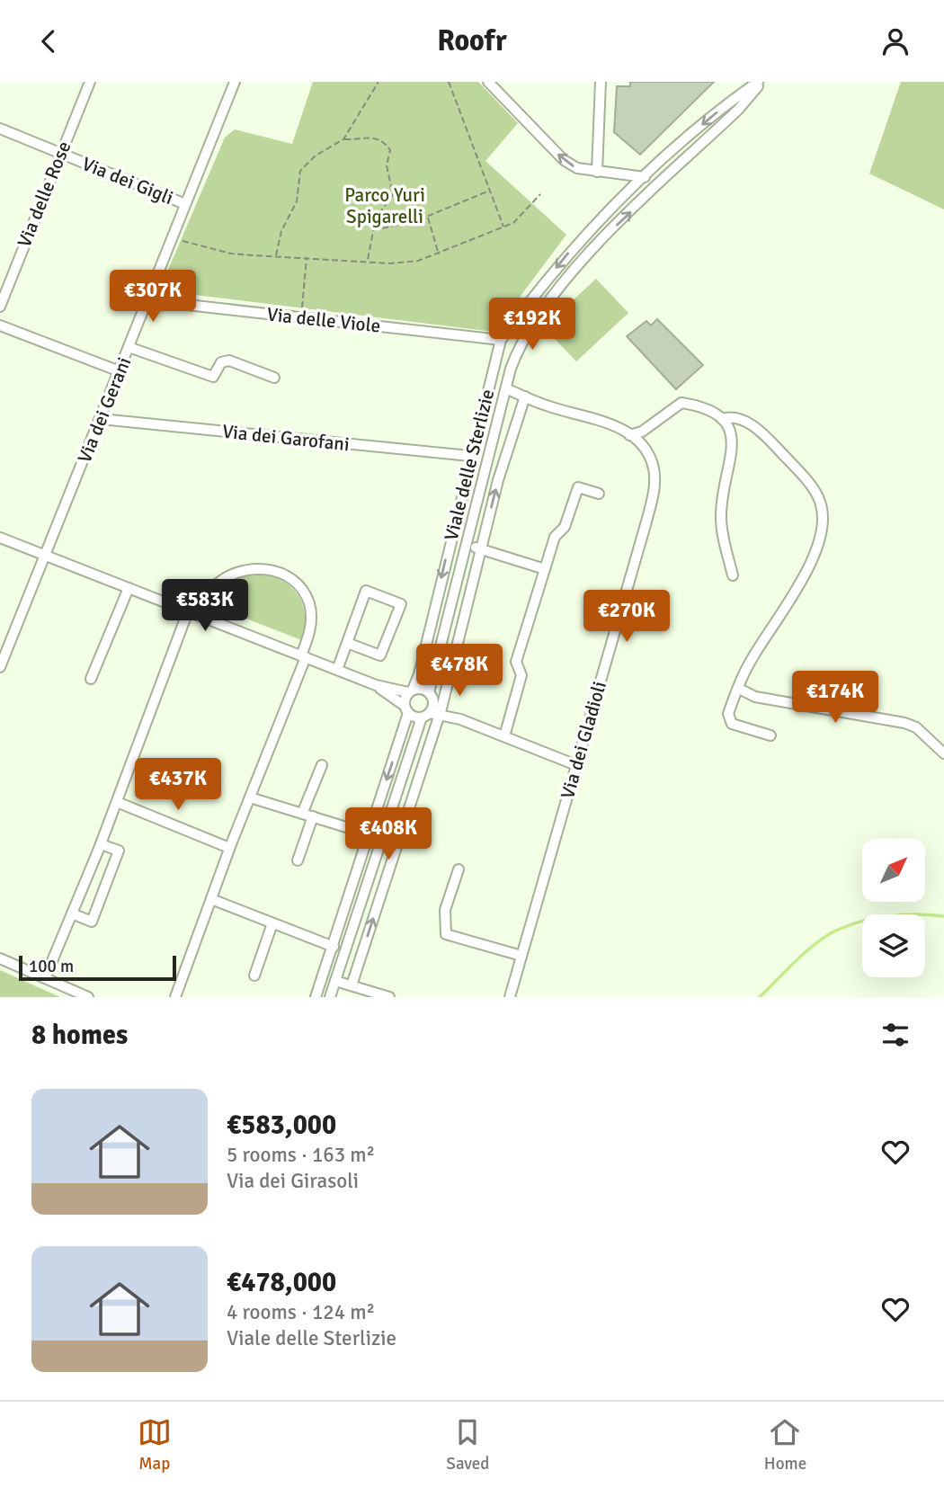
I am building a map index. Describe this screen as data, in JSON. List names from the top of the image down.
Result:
{
  "streets": {
    "street": [
      "Via dei Gigli",
      "Via delle Rose",
      "Via delle Viole",
      "Via dei Gerani",
      "Via dei Garofani",
      "Viale delle Sterlizie",
      "Via dei Gladioli"
    ]
  },
  "crossings": [
    ["Via dei Gigli", "Via delle Rose"],
    ["Via dei Gigli", "Via dei Gerani"],
    ["Via delle Viole", "Via dei Gerani"],
    ["Via delle Viole", "Viale delle Sterlizie"],
    ["Via dei Gerani", "Via dei Garofani"],
    ["Via dei Garofani", "Viale delle Sterlizie"],
    ["Viale delle Sterlizie", "Via dei Gladioli"]
  ],
  "parks": ["Parco Yuri Spigarelli"],
  "scale_bar": "100 m",
  "north": "top right",
  "page": {
    "header": "Roofr",
    "price": [
      "€307K",
      "€192K",
      "€583K",
      "€270K",
      "€478K",
      "€174K",
      "€437K",
      "€408K"
    ],
    "scale": "100 m",
    "heading": "8 homes",
    "list": [
      {
        "name": "€583,000",
        "note": "5 rooms · 163 m² · Via dei Girasoli"
      },
      {
        "name": "€478,000",
        "note": "4 rooms · 124 m² · Viale delle Sterlizie"
      }
    ],
    "tabs": ["Map", "Saved", "Home"]
  }
}
